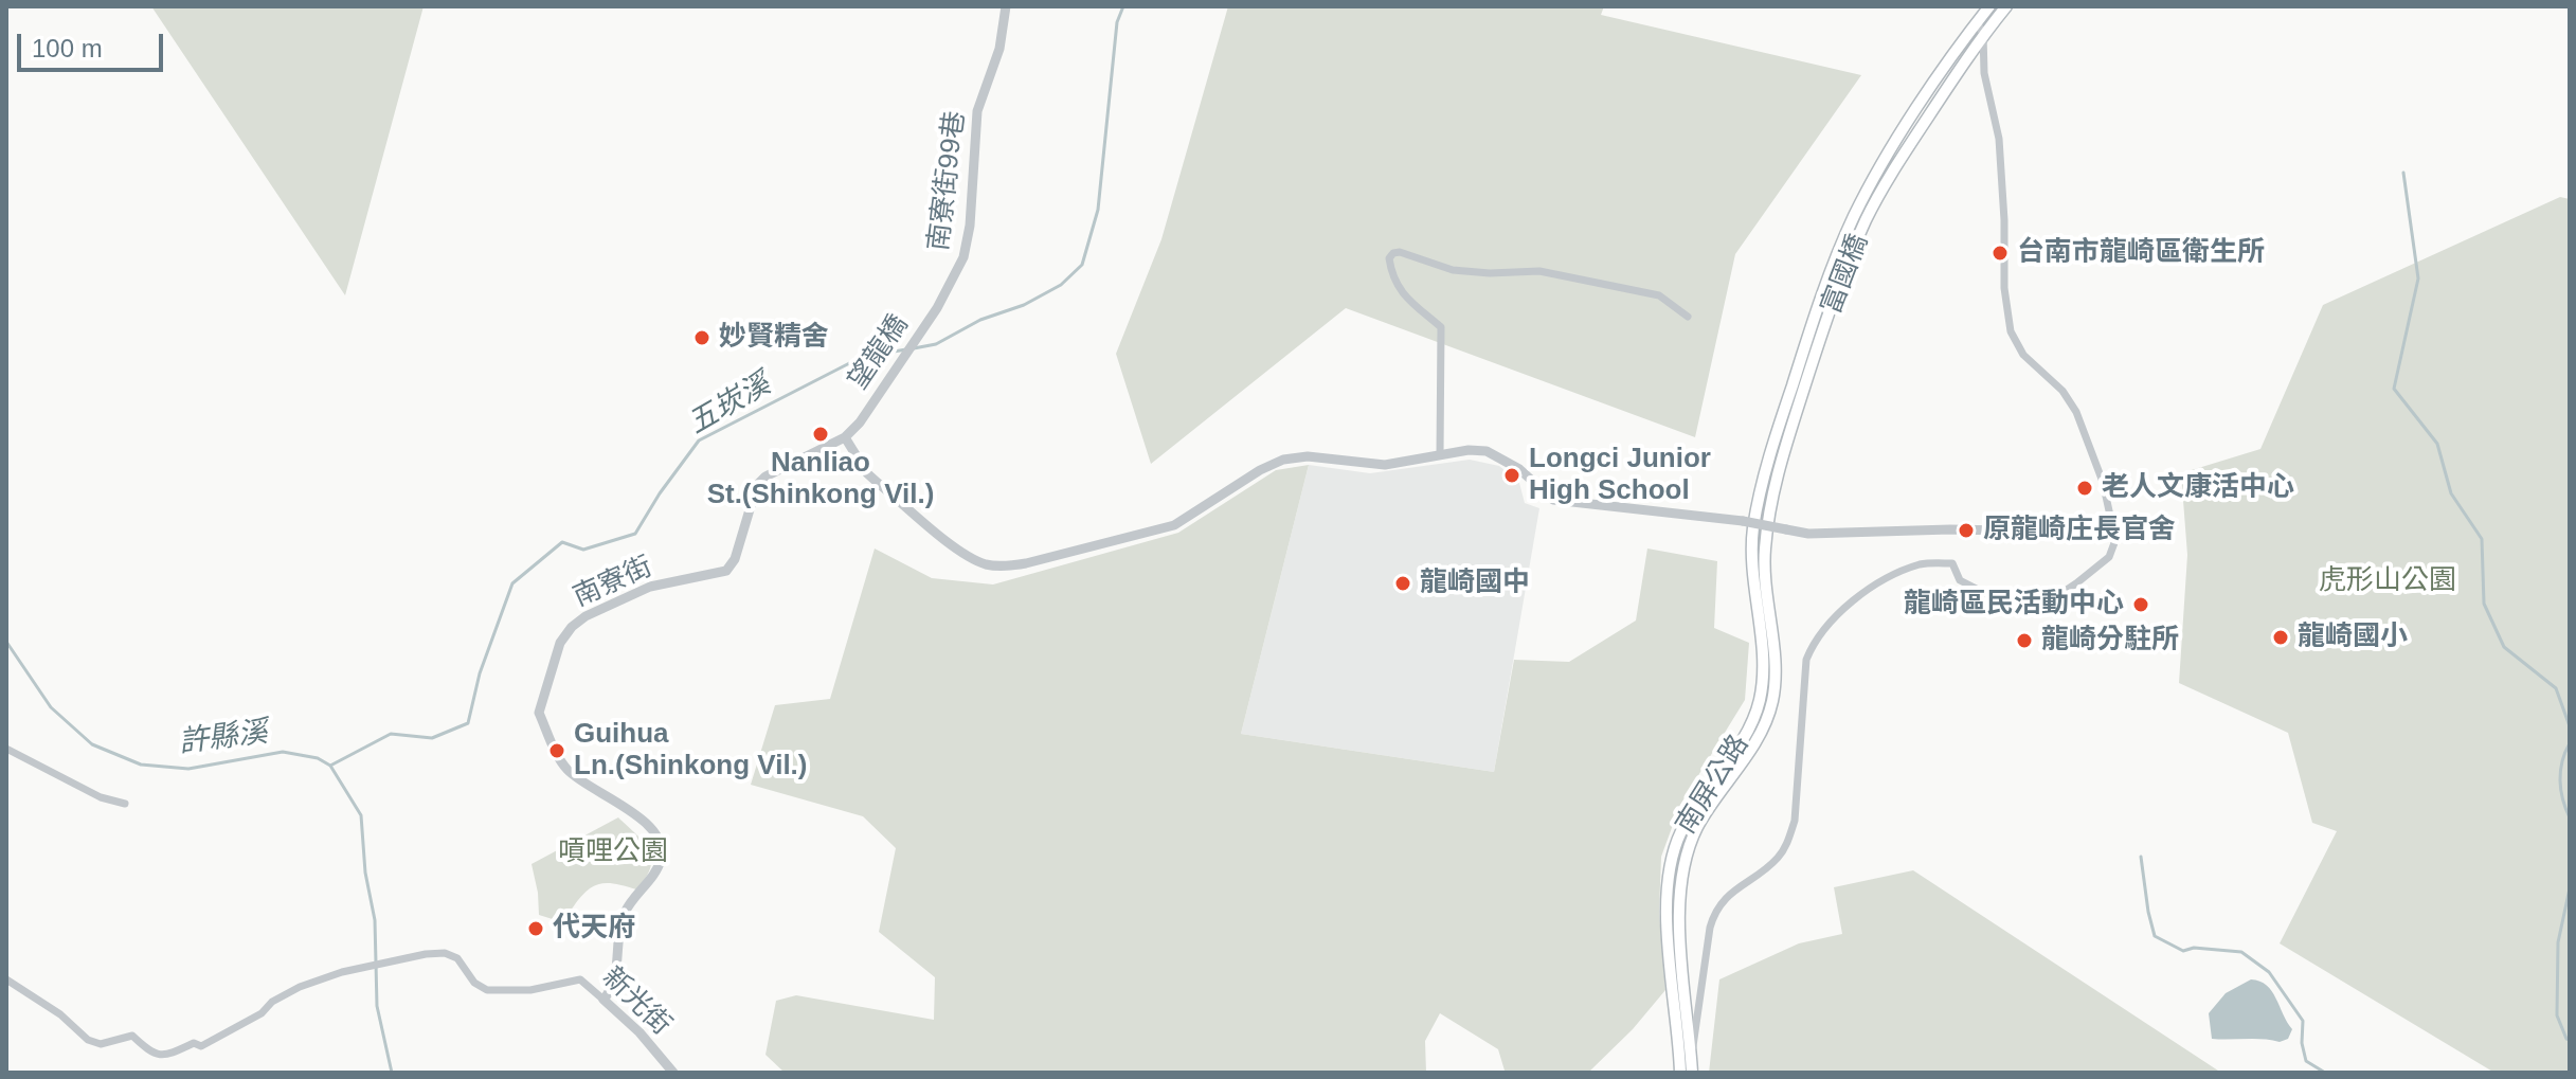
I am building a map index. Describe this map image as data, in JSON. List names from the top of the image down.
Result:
{
  "streets": {
    "main road": ["富國橋", "南屏公路"],
    "street": [
      "南寮街99巷",
      "望龍橋",
      "南寮街",
      "新光街"
    ]
  },
  "crossings": [
    ["南寮街99巷", "望龍橋"],
    ["富國橋", "南屏公路"],
    ["望龍橋", "南寮街"],
    ["南寮街", "新光街"]
  ],
  "water": ["五崁溪", "許縣溪"],
  "parks": ["虎形山公園", "嗊哩公園"],
  "places": [
    "台南市龍崎區衛生所",
    "妙賢精舍",
    "Nanliao St.(Shinkong Vil.)",
    "Longci Junior High School",
    "老人文康活中心",
    "原龍崎庄長官舍",
    "龍崎國中",
    "龍崎區民活動中心",
    "龍崎國小",
    "龍崎分駐所",
    "Guihua Ln.(Shinkong Vil.)",
    "代天府"
  ],
  "scale_bar": "100 m"
}
